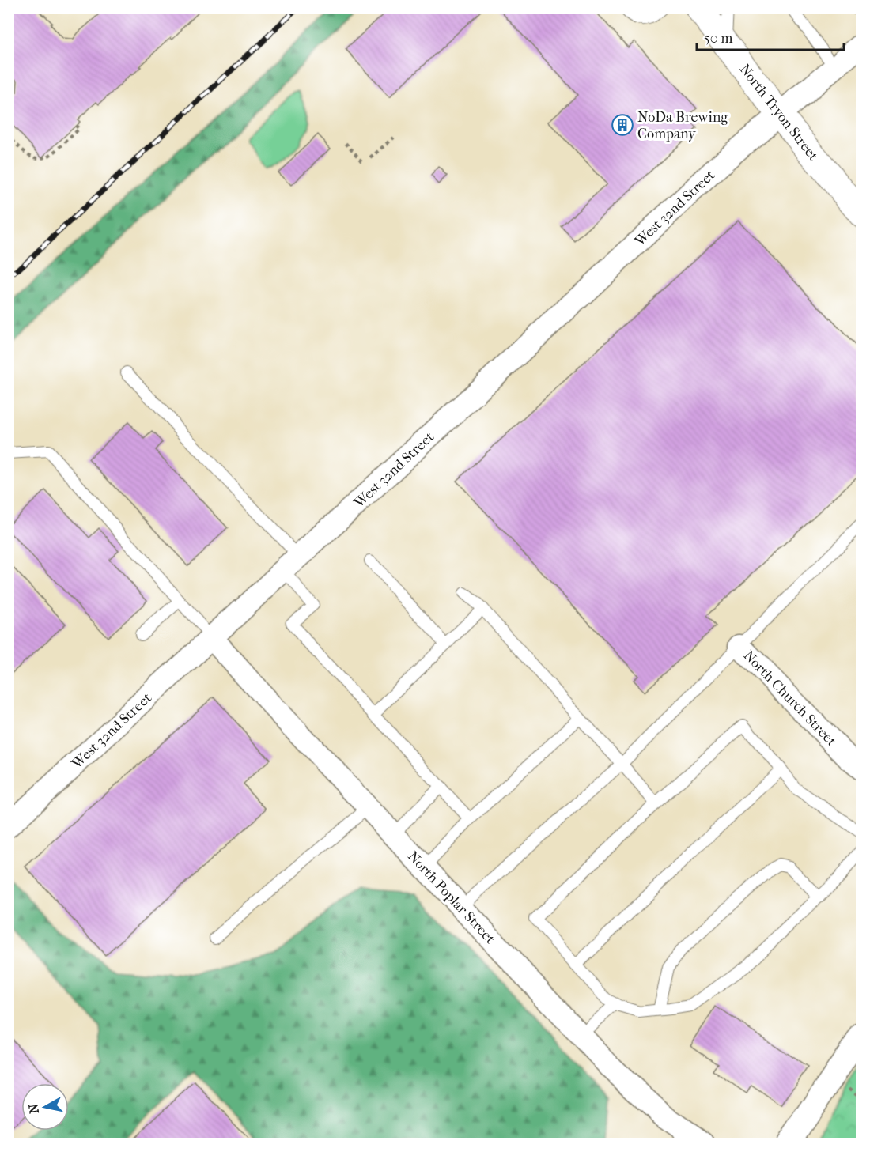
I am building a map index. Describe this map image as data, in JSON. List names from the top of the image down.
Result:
{
  "streets": {
    "main road": ["North Tryon Street"],
    "street": ["West 32nd Street", "North Church Street", "North Poplar Street"]
  },
  "crossings": [
    ["North Tryon Street", "West 32nd Street"],
    ["West 32nd Street", "North Poplar Street"]
  ],
  "places": {
    "building": ["NoDa Brewing Company"]
  },
  "scale_bar": "50 m",
  "north": "left"
}
